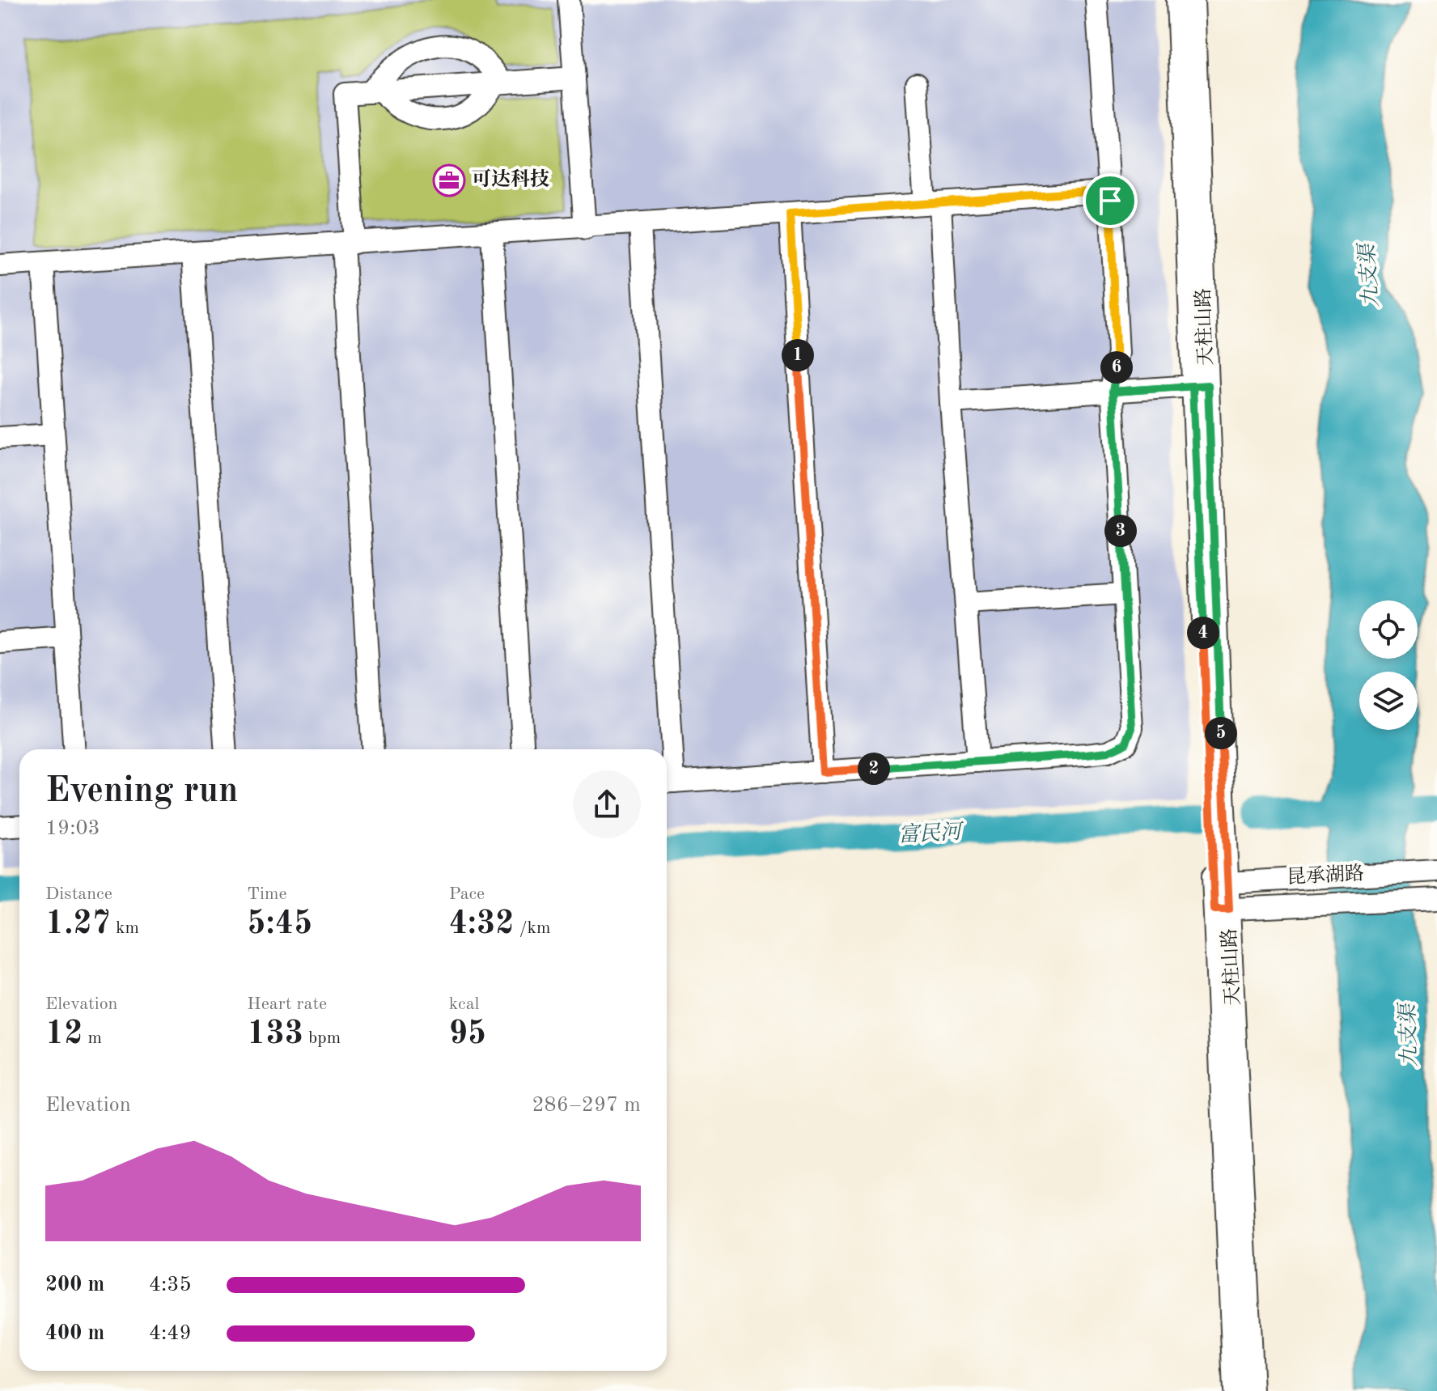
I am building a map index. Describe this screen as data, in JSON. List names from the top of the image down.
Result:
{
  "streets": {
    "street": ["天柱山路", "昆承湖路"]
  },
  "crossings": [
    ["天柱山路", "昆承湖路"]
  ],
  "water": ["九支渠", "富民河"],
  "places": {
    "office": ["可达科技"]
  },
  "page": {
    "pins": [
      "1",
      "6",
      "3",
      "4",
      "5",
      "2"
    ],
    "heading": ["Evening run", "19:03"],
    "stats": [
      ["Distance", "1.27 km"],
      ["Time", "5:45"],
      ["Pace", "4:32 /km"],
      ["Elevation", "12 m"],
      ["Heart rate", "133 bpm"],
      ["kcal", "95"]
    ],
    "chart": ["Elevation", "286–297 m"],
    "list": [
      {
        "name": "200 m",
        "note": "4:35"
      },
      {
        "name": "400 m",
        "note": "4:49"
      }
    ]
  }
}
